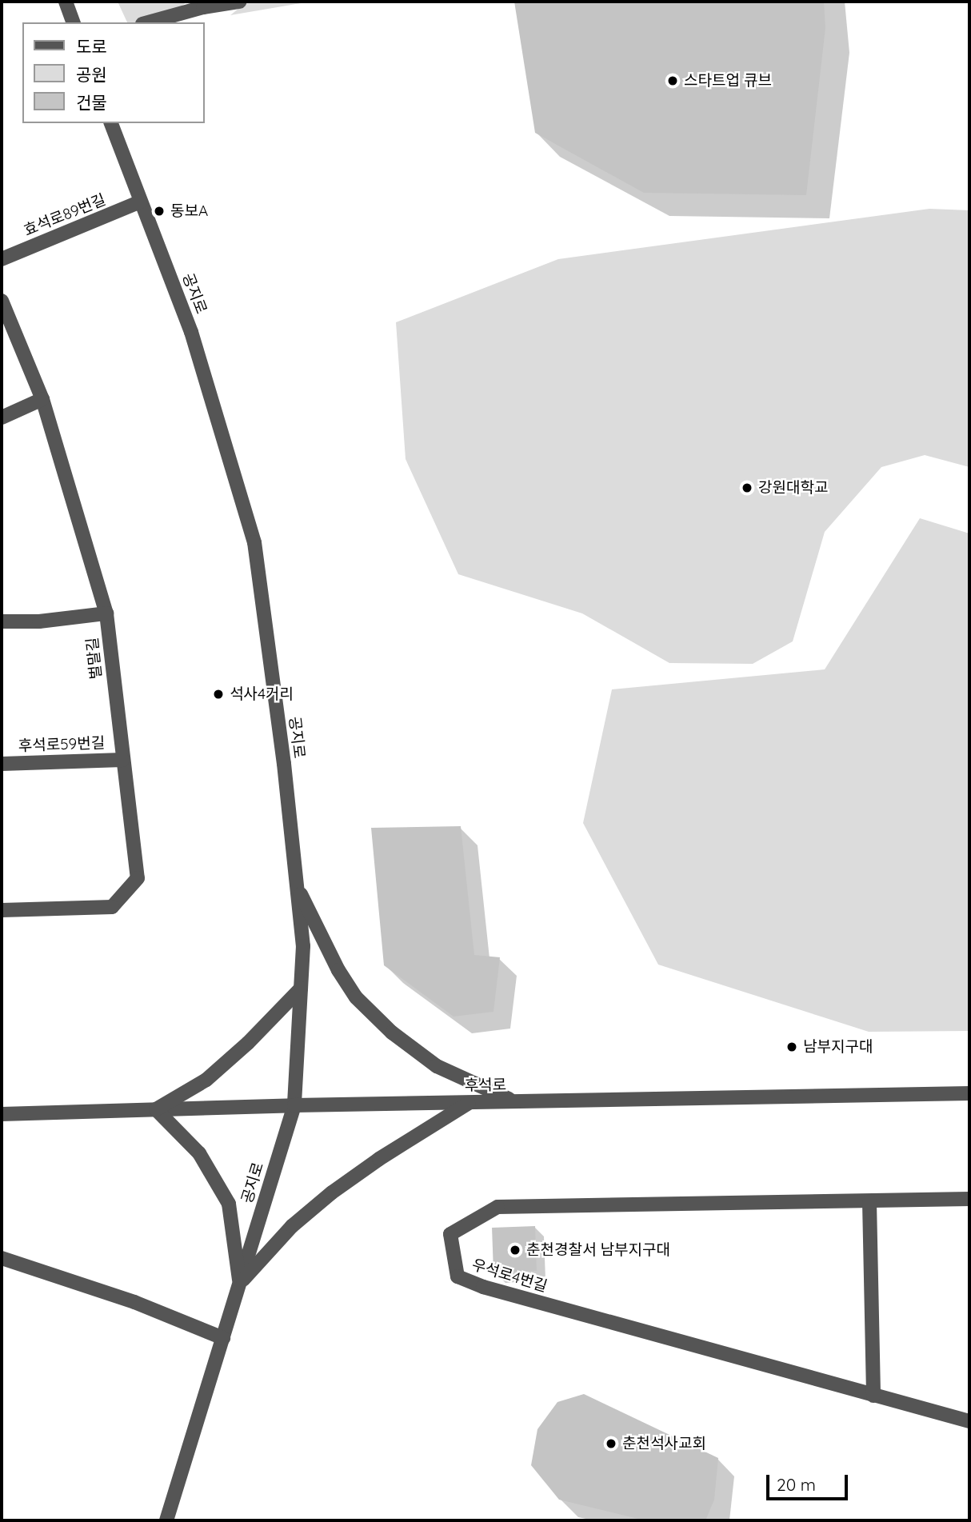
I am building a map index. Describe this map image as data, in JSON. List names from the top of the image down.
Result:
{
  "streets": {
    "street": [
      "효석로89번길",
      "공지로",
      "벌말길",
      "후석로59번길",
      "후석로",
      "우석로4번길"
    ]
  },
  "crossings": [
    ["효석로89번길", "공지로"],
    ["공지로", "후석로"],
    ["벌말길", "후석로59번길"]
  ],
  "places": [
    "스타트업 큐브",
    "동보A",
    "강원대학교",
    "석사4거리",
    "남부지구대",
    "춘천경찰서 남부지구대",
    "춘천석사교회"
  ],
  "legend": ["도로", "공원", "건물"],
  "scale_bar": "20 m"
}
